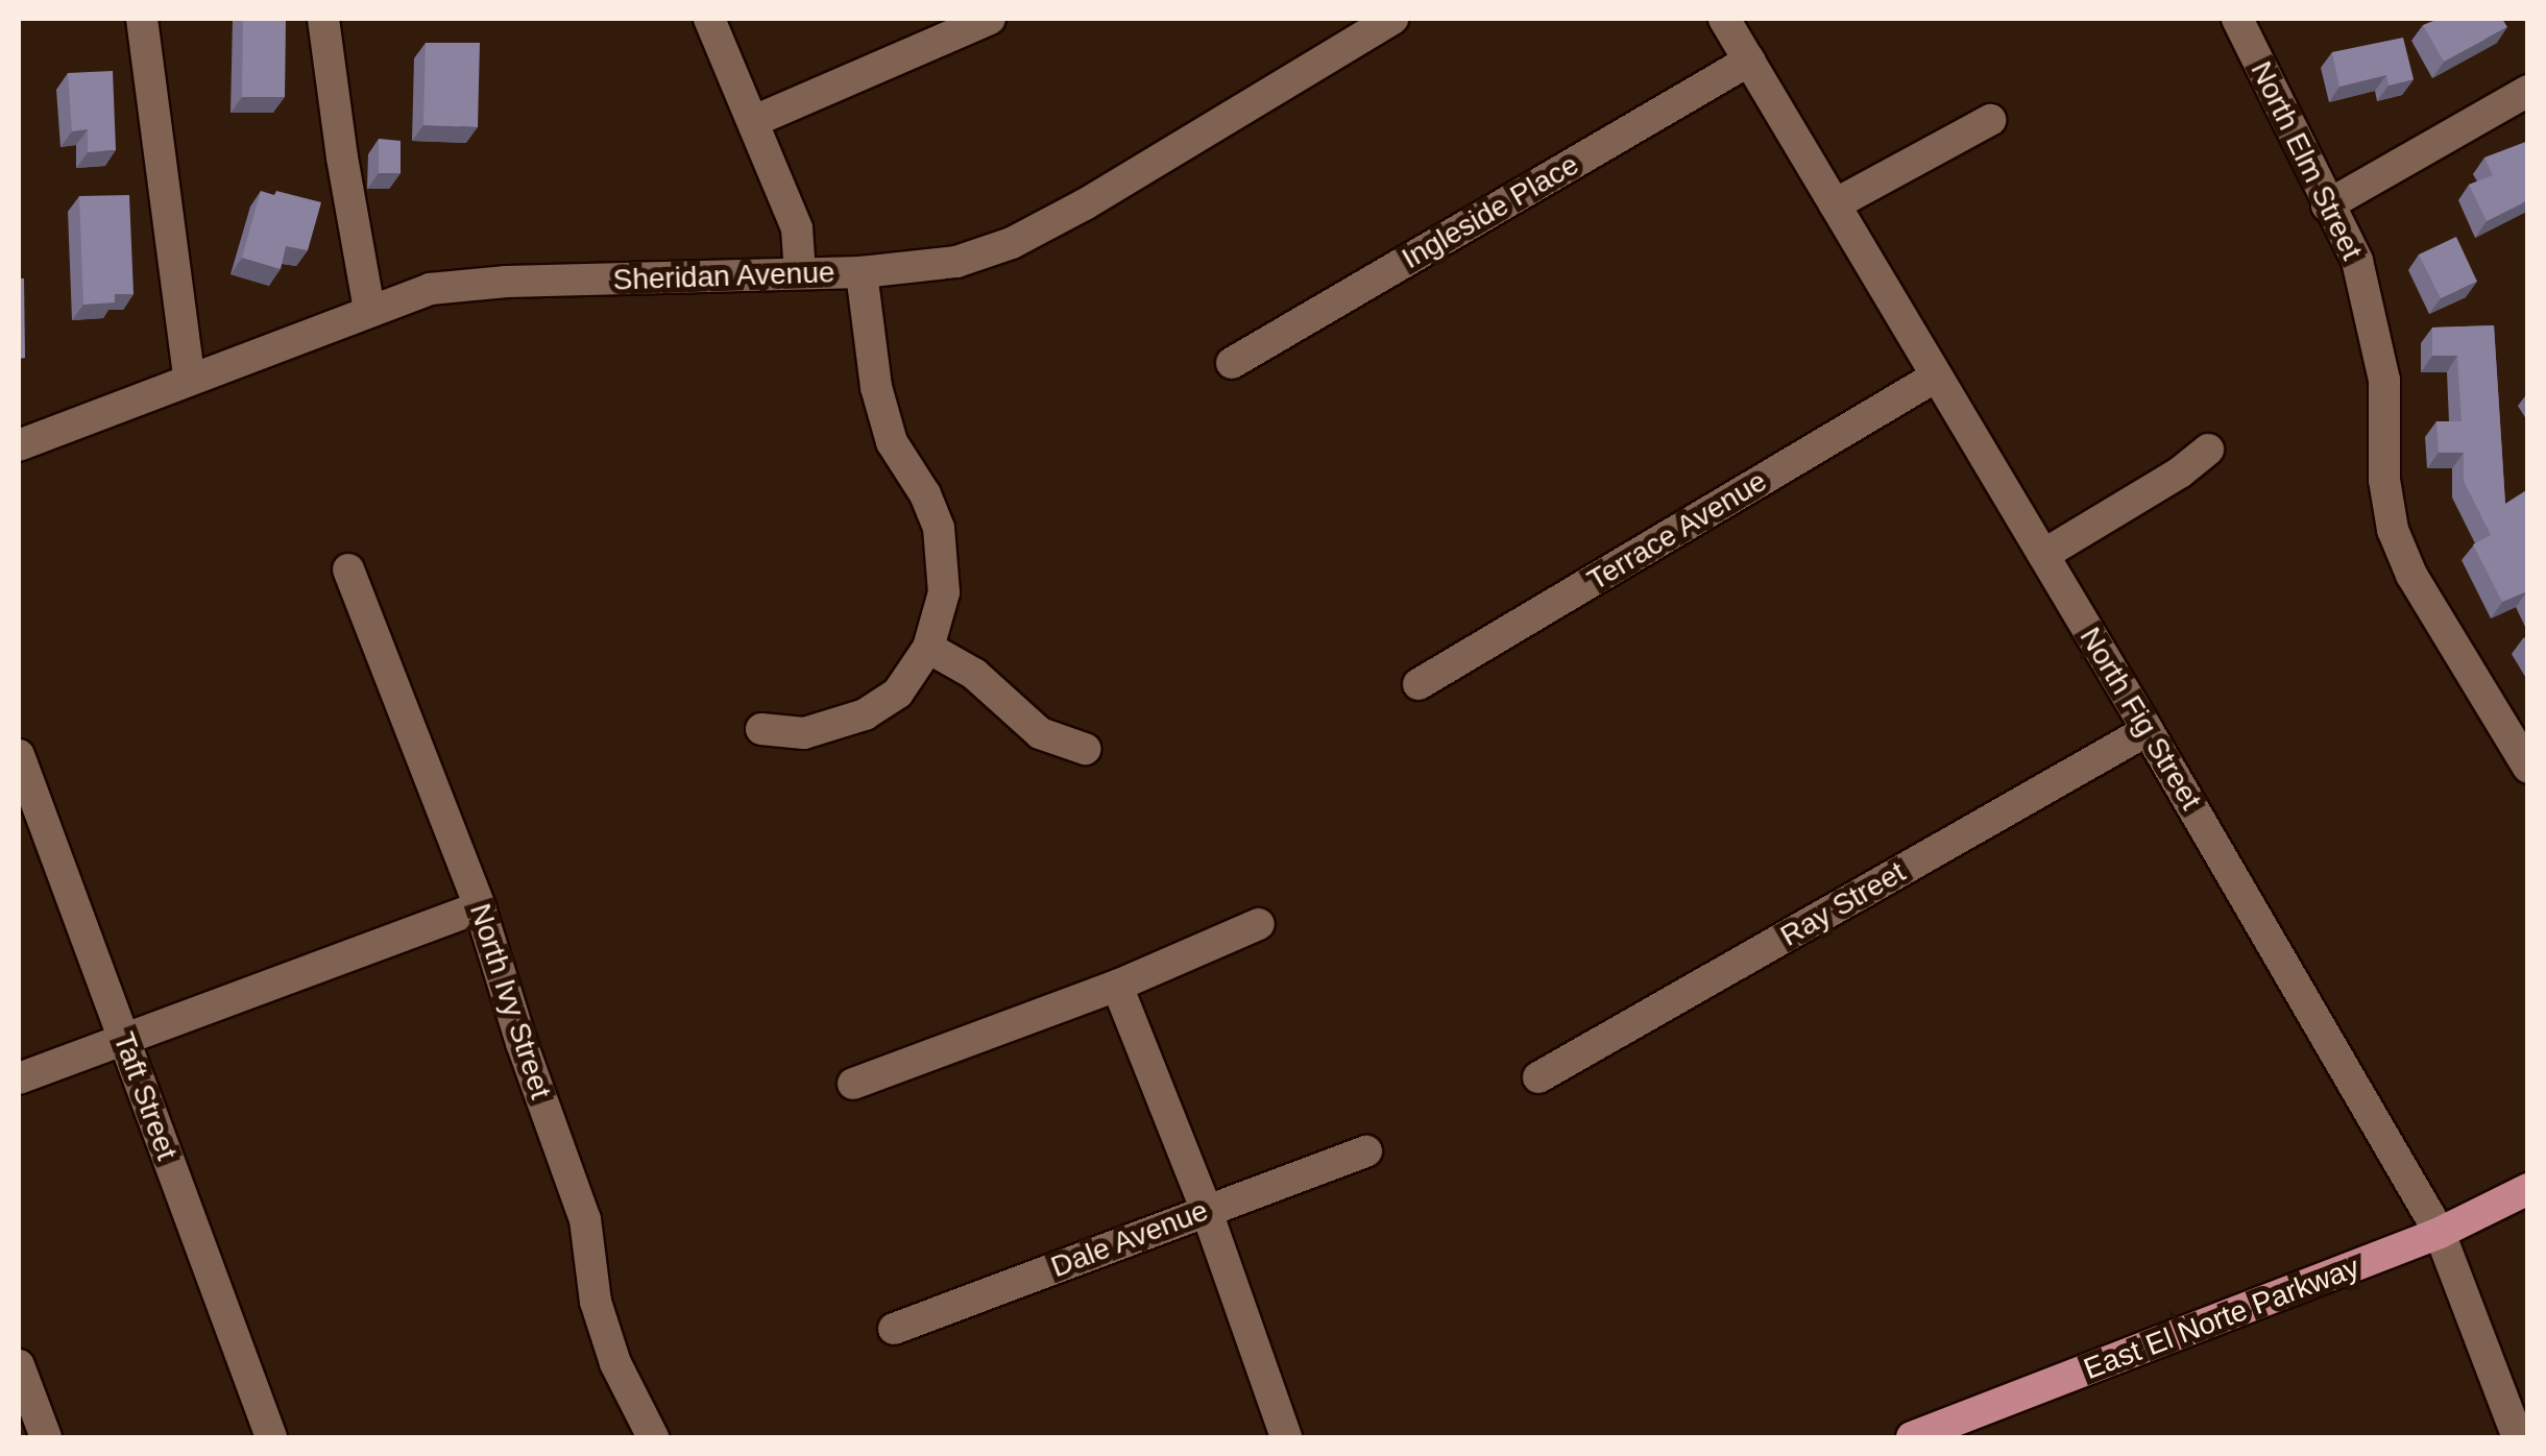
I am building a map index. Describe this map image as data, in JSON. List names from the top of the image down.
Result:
{
  "streets": {
    "main road": ["East El Norte Parkway"],
    "street": [
      "North Elm Street",
      "Ingleside Place",
      "Sheridan Avenue",
      "Terrace Avenue",
      "North Fig Street",
      "Ray Street",
      "North Ivy Street",
      "Taft Street",
      "Dale Avenue"
    ]
  },
  "crossings": [
    ["Ingleside Place", "North Fig Street"],
    ["Terrace Avenue", "North Fig Street"],
    ["North Fig Street", "Ray Street"],
    ["North Fig Street", "East El Norte Parkway"]
  ]
}
